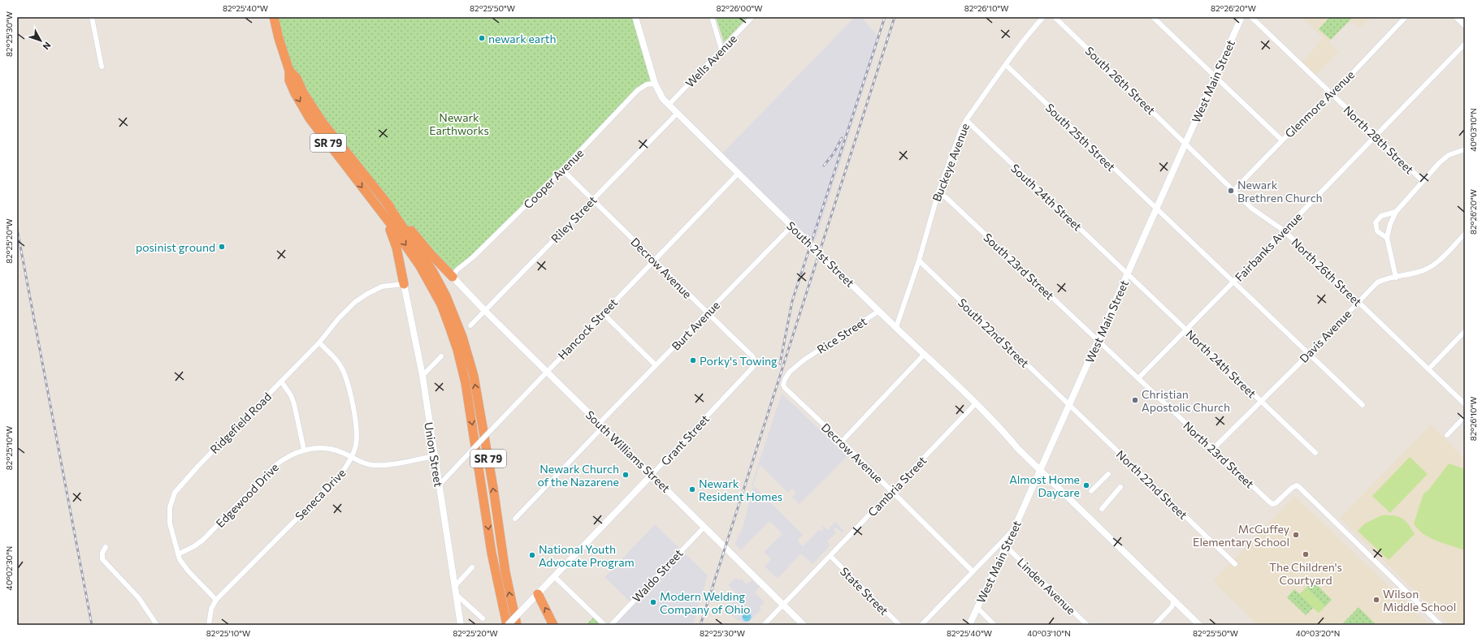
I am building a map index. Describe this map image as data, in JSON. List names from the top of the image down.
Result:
{
  "streets": {
    "highway": ["SR 79"],
    "main road": [
      "West Main Street",
      "South 21st Street",
      "Grant Street",
      "South Williams Street",
      "Union Street"
    ],
    "street": [
      "Wells Avenue",
      "South 26th Street",
      "Glenmore Avenue",
      "South 25th Street",
      "North 28th Street",
      "Buckeye Avenue",
      "Cooper Avenue",
      "South 24th Street",
      "Riley Street",
      "Fairbanks Avenue",
      "South 23rd Street",
      "Decrow Avenue",
      "North 26th Street",
      "Burt Avenue",
      "Hancock Street",
      "South 22nd Street",
      "Rice Street",
      "Davis Avenue",
      "North 24th Street",
      "Ridgefield Road",
      "North 23rd Street",
      "North 22nd Street",
      "Cambria Street",
      "Seneca Drive",
      "Edgewood Drive",
      "Waldo Street",
      "Linden Avenue",
      "State Street"
    ]
  },
  "crossings": [
    ["Wells Avenue", "South 21st Street"],
    ["South 26th Street", "West Main Street"],
    ["South 26th Street", "North 26th Street"],
    ["West Main Street", "South 25th Street"],
    ["West Main Street", "South 24th Street"],
    ["West Main Street", "South 21st Street"],
    ["West Main Street", "South 23rd Street"],
    ["West Main Street", "North 26th Street"],
    ["West Main Street", "South 22nd Street"],
    ["West Main Street", "North 24th Street"],
    ["West Main Street", "North 23rd Street"],
    ["West Main Street", "North 22nd Street"],
    ["West Main Street", "Linden Avenue"],
    ["Glenmore Avenue", "North 28th Street"],
    ["Glenmore Avenue", "North 26th Street"],
    ["South 25th Street", "Buckeye Avenue"],
    ["South 25th Street", "Fairbanks Avenue"],
    ["South 25th Street", "Davis Avenue"],
    ["North 28th Street", "Fairbanks Avenue"],
    ["SR 79", "Grant Street"],
    ["Buckeye Avenue", "South 24th Street"],
    ["Buckeye Avenue", "South 21st Street"],
    ["Buckeye Avenue", "South 23rd Street"],
    ["Buckeye Avenue", "South 22nd Street"],
    ["Cooper Avenue", "South 21st Street"],
    ["Cooper Avenue", "Decrow Avenue"],
    ["Cooper Avenue", "South Williams Street"],
    ["South 24th Street", "North 24th Street"],
    ["Riley Street", "South 21st Street"],
    ["Riley Street", "Decrow Avenue"],
    ["Riley Street", "South Williams Street"],
    ["Fairbanks Avenue", "North 26th Street"],
    ["Fairbanks Avenue", "North 24th Street"],
    ["Fairbanks Avenue", "North 23rd Street"],
    ["South 21st Street", "Burt Avenue"],
    ["South 21st Street", "Hancock Street"],
    ["South 21st Street", "Rice Street"],
    ["South 21st Street", "Cambria Street"],
    ["South 23rd Street", "North 23rd Street"],
    ["Decrow Avenue", "Burt Avenue"],
    ["Decrow Avenue", "Hancock Street"],
    ["Decrow Avenue", "Rice Street"],
    ["Decrow Avenue", "Grant Street"],
    ["Decrow Avenue", "Cambria Street"],
    ["North 26th Street", "Davis Avenue"],
    ["Burt Avenue", "South Williams Street"],
    ["Hancock Street", "South Williams Street"],
    ["Hancock Street", "Union Street"],
    ["South 22nd Street", "North 22nd Street"],
    ["Davis Avenue", "North 24th Street"],
    ["Davis Avenue", "North 23rd Street"],
    ["Ridgefield Road", "Union Street"],
    ["Ridgefield Road", "Seneca Drive"],
    ["Ridgefield Road", "Edgewood Drive"],
    ["Grant Street", "South Williams Street"],
    ["South Williams Street", "Cambria Street"],
    ["South Williams Street", "Waldo Street"],
    ["Union Street", "Edgewood Drive"],
    ["Cambria Street", "State Street"],
    ["Seneca Drive", "Edgewood Drive"]
  ],
  "parks": ["Newark Earthworks"],
  "places": [
    "newark earth",
    "Newark Brethren Church",
    "posinist ground",
    "Porky's Towing",
    "Christian Apostolic Church",
    "Newark Church of the Nazarene",
    "Almost Home Daycare",
    "Newark Resident Homes",
    "McGuffey Elementary School",
    "The Children's Courtyard",
    "National Youth Advocate Program",
    "Wilson Middle School",
    "Modern Welding Company of Ohio"
  ],
  "north": "bottom right",
  "coordinates": [
    "82°25'40\"W",
    "82°25'50\"W",
    "82°26'00\"W",
    "82°26'10\"W",
    "82°26'20\"W",
    "82°25'30\"W",
    "40°03'10\"N",
    "82°25'20\"W",
    "82°25'10\"W",
    "40°02'30\"N",
    "40°03'20\"N"
  ]
}
